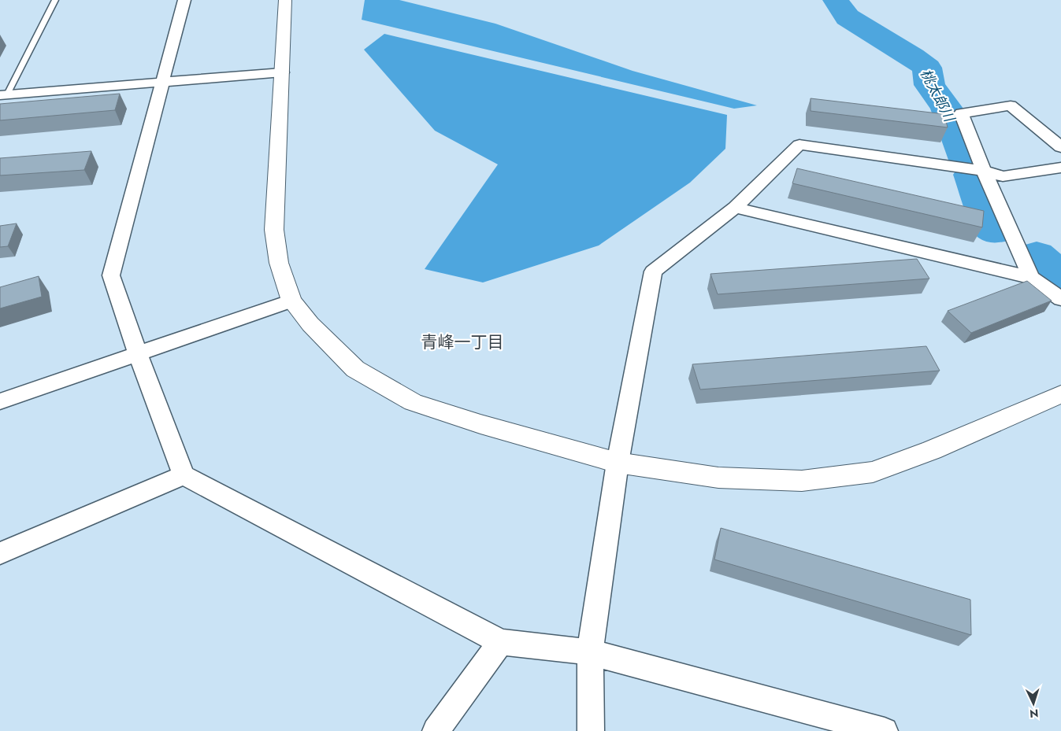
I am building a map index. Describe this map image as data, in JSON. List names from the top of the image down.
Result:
{
  "districts": ["青峰一丁目"],
  "water": ["桃太郎川"],
  "north": "bottom"
}
